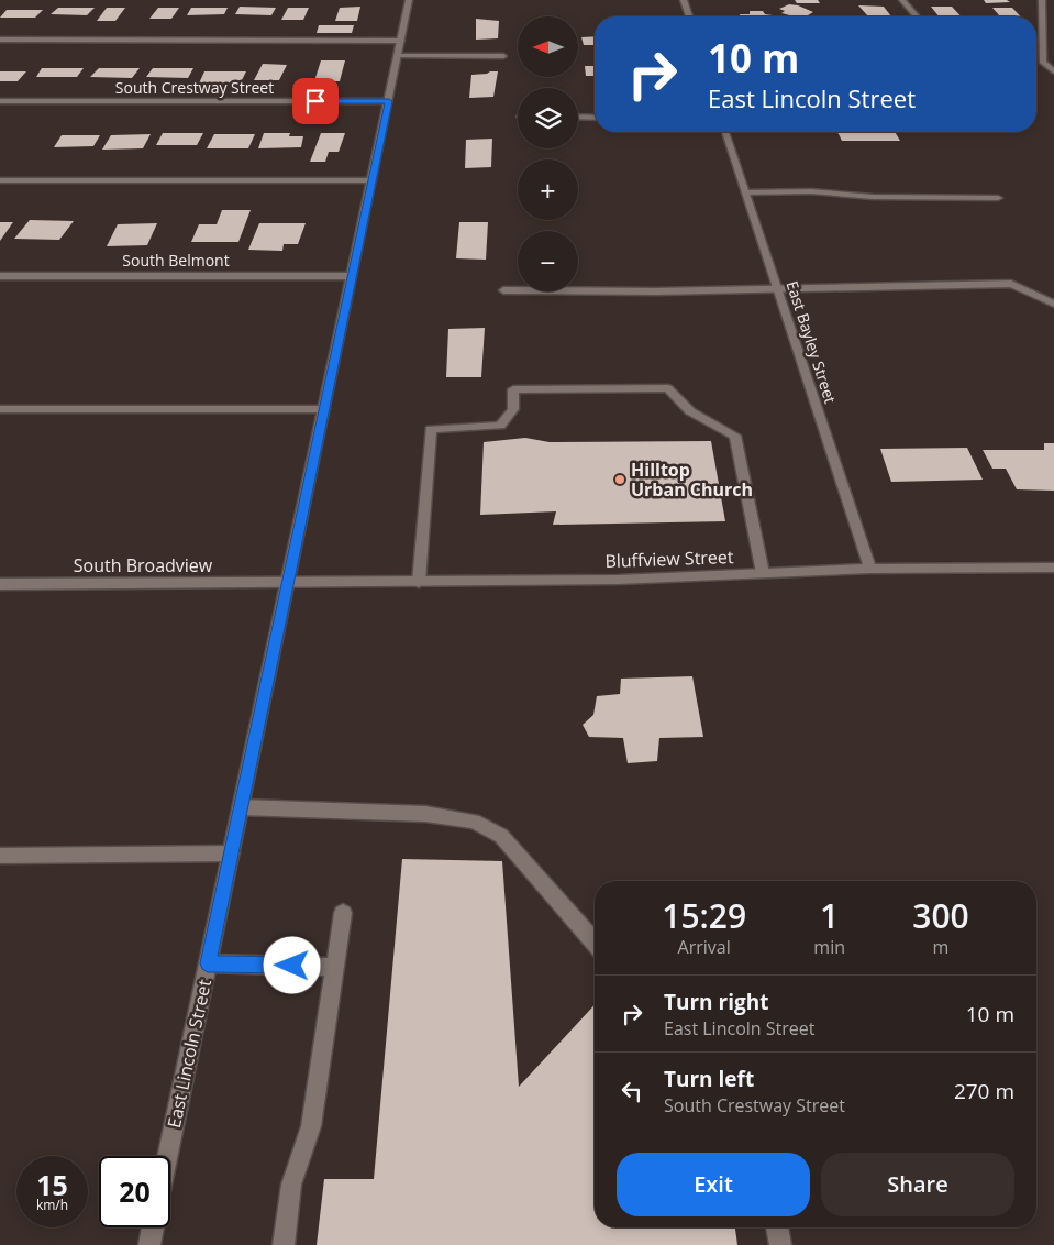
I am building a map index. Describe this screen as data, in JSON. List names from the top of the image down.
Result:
{
  "streets": {
    "street": [
      "South Crestway Street",
      "South Belmont",
      "East Bayley Street",
      "Bluffview Street",
      "South Broadview",
      "East Lincoln Street"
    ]
  },
  "crossings": [
    ["South Crestway Street", "East Lincoln Street"],
    ["South Belmont", "East Lincoln Street"],
    ["East Bayley Street", "Bluffview Street"],
    ["Bluffview Street", "South Broadview"],
    ["Bluffview Street", "East Lincoln Street"],
    ["South Broadview", "East Lincoln Street"]
  ],
  "places": ["Hilltop Urban Church"],
  "north": "left",
  "page": {
    "map_buttons": ["+", "−"],
    "turn": ["10 m", "East Lincoln Street"],
    "eta": [
      "15:29",
      "Arrival",
      "1",
      "min",
      "300",
      "m"
    ],
    "list": [
      {
        "name": "Turn right",
        "note": "East Lincoln Street",
        "value": "10 m"
      },
      {
        "name": "Turn left",
        "note": "South Crestway Street",
        "value": "270 m"
      }
    ],
    "buttons": ["Exit", "Share"],
    "speed": "15 km/h",
    "limit": "20"
  }
}
